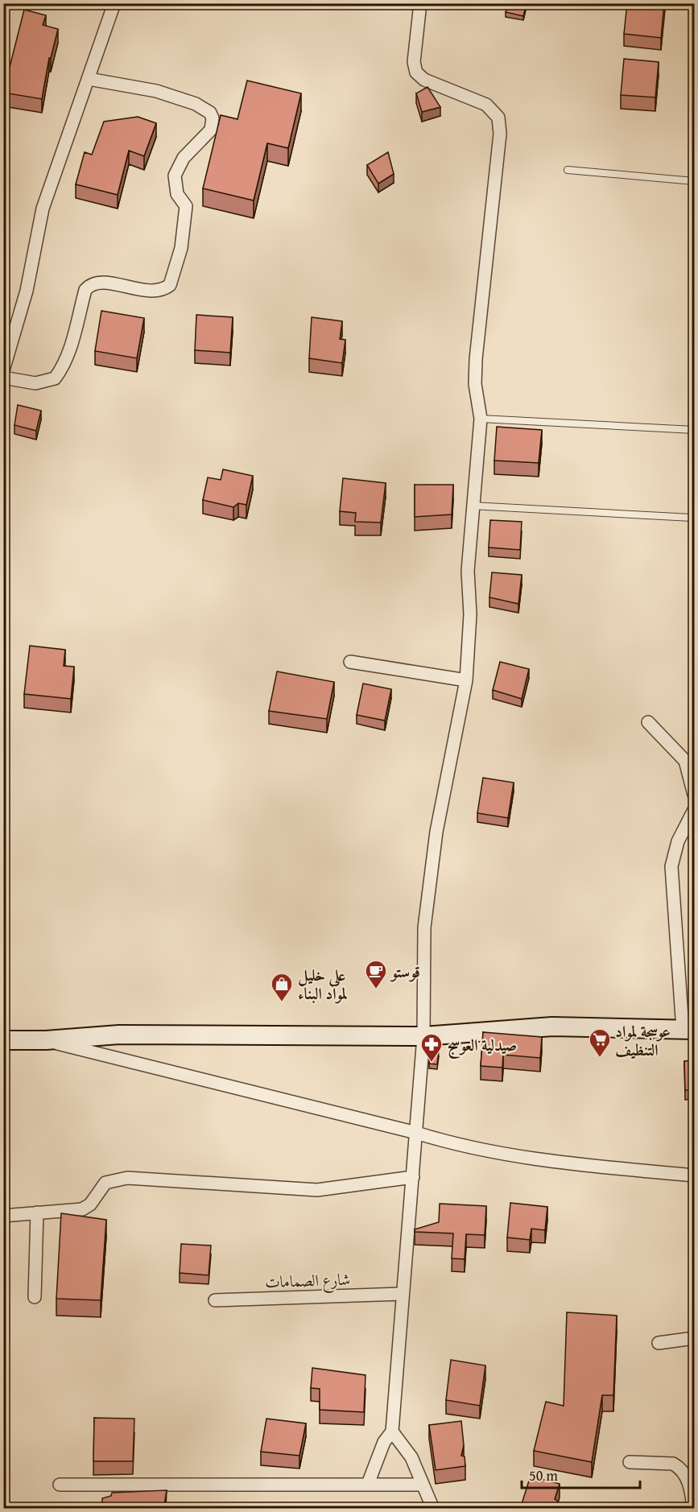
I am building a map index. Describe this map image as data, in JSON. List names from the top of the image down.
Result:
{
  "streets": {
    "street": ["شارع الصمامات"]
  },
  "places": {
    "cafe": ["قوستو"],
    "shop": ["علي خليل لمواد البناء"],
    "supermarket": ["عوسجة لمواد التنظيف"],
    "pharmacy": ["صيدلية العوسج"]
  },
  "scale_bar": "50 m"
}
